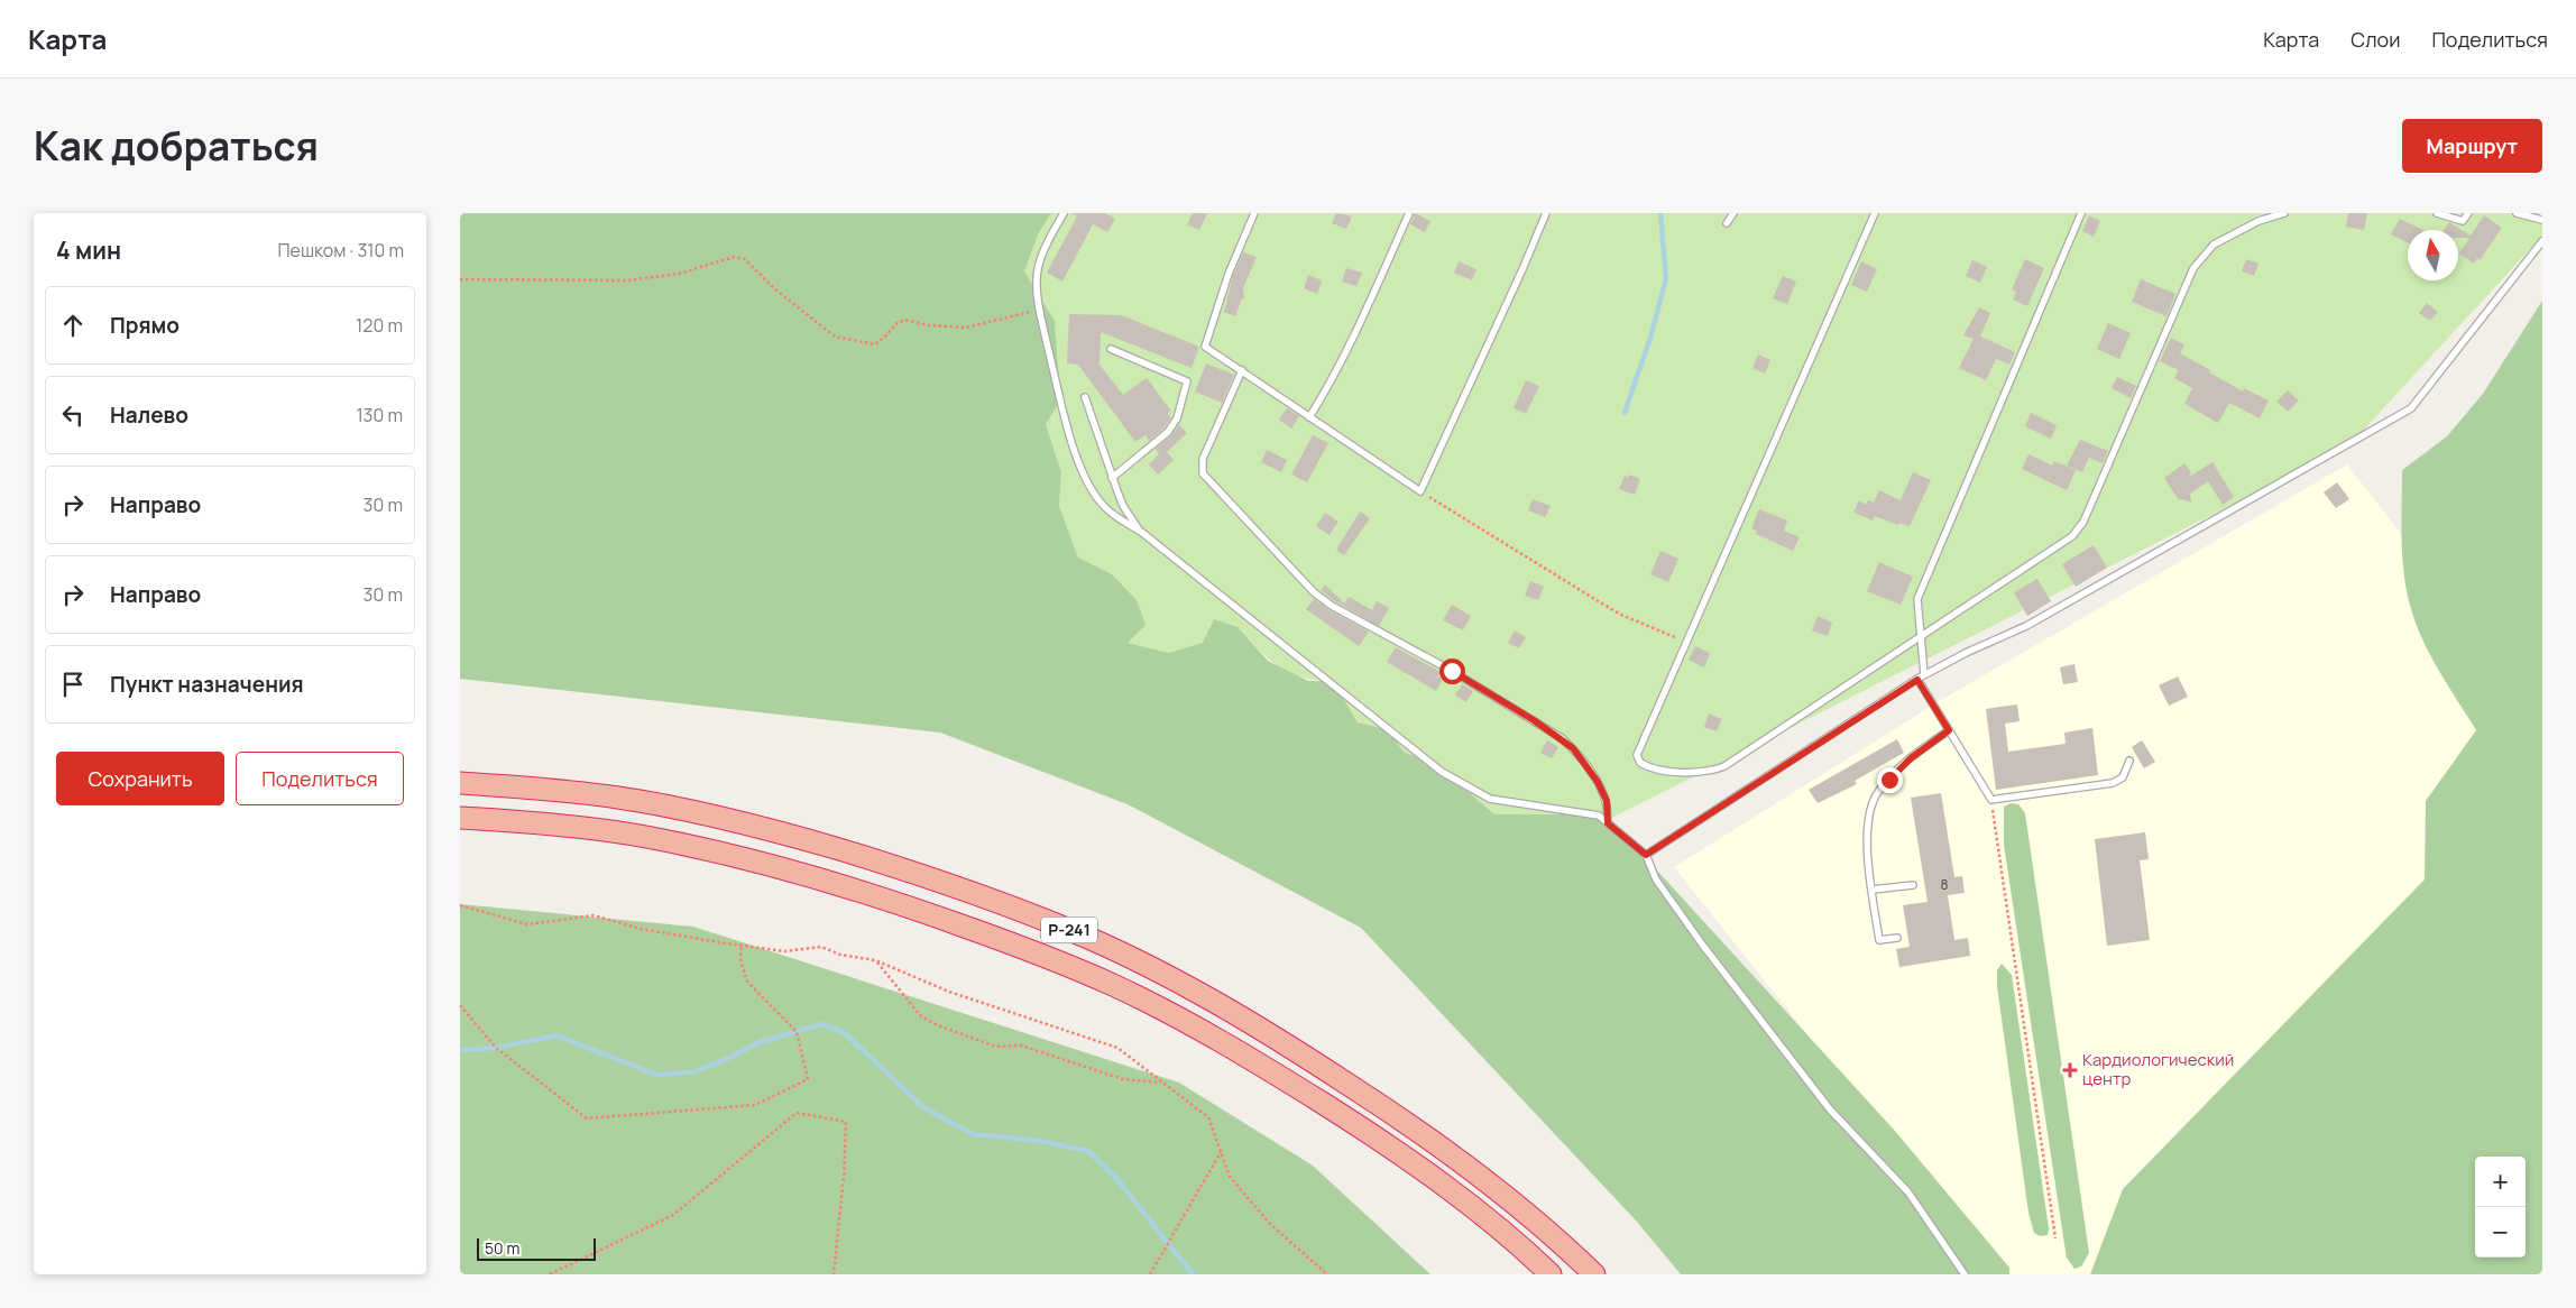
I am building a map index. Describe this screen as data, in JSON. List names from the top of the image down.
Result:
{
  "streets": {
    "highway": ["Р-241"]
  },
  "places": {
    "health": ["Кардиологический центр"]
  },
  "house_numbers": ["8"],
  "scale_bar": "50 m",
  "north": "top",
  "page": {
    "header": "Карта",
    "nav": ["Карта", "Слои", "Поделиться"],
    "title": "Как добраться",
    "buttons": [
      "Маршрут",
      ["Сохранить", "Поделиться"]
    ],
    "heading": ["4 мин", "Пешком · 310 m"],
    "list": [
      ["Прямо", "120 m"],
      ["Налево", "130 m"],
      ["Направо", "30 m"],
      ["Направо", "30 m"],
      "Пункт назначения"
    ],
    "map_buttons": ["+", "−"],
    "scale": "50 m"
  }
}
